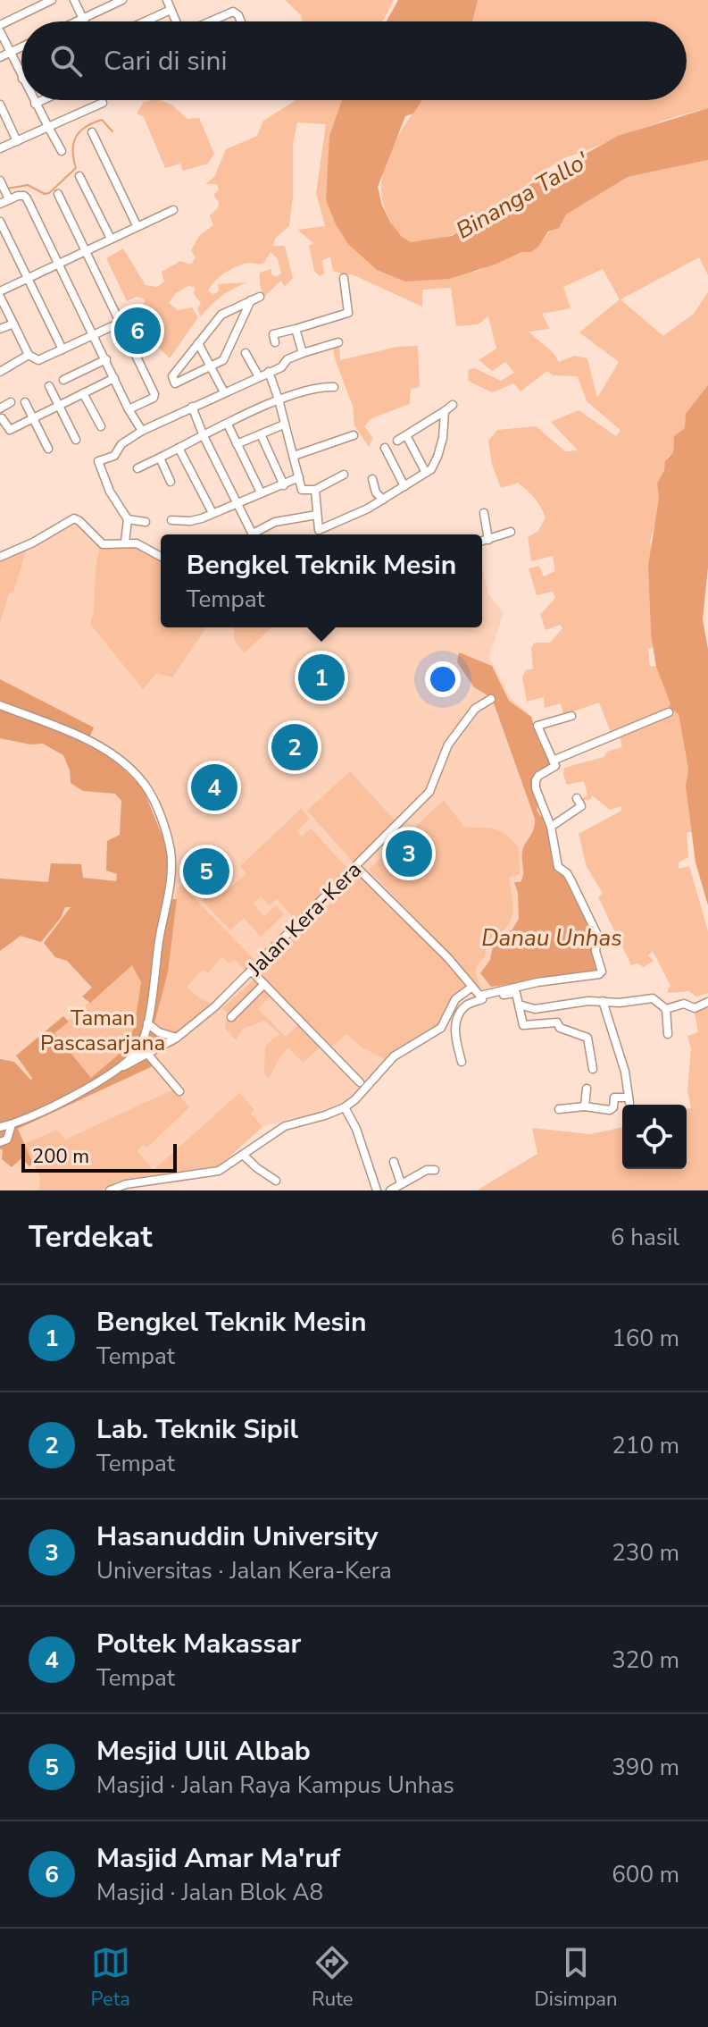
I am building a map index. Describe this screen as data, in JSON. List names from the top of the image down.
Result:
{
  "streets": {
    "street": ["Jalan Kera-Kera"]
  },
  "water": ["Binanga Tallo'", "Danau Unhas"],
  "parks": ["Taman Pascasarjana"],
  "scale_bar": "200 m",
  "page": {
    "search": "Cari di sini",
    "pins": [
      "6",
      "1",
      "2",
      "4",
      "3",
      "5"
    ],
    "popup": ["Bengkel Teknik Mesin", "Tempat"],
    "scale": "200 m",
    "heading": ["Terdekat", "6 hasil"],
    "list": [
      {
        "mark": "1",
        "name": "Bengkel Teknik Mesin",
        "note": "Tempat",
        "value": "160 m"
      },
      {
        "mark": "2",
        "name": "Lab. Teknik Sipil",
        "note": "Tempat",
        "value": "210 m"
      },
      {
        "mark": "3",
        "name": "Hasanuddin University",
        "note": "Universitas · Jalan Kera-Kera",
        "value": "230 m"
      },
      {
        "mark": "4",
        "name": "Poltek Makassar",
        "note": "Tempat",
        "value": "320 m"
      },
      {
        "mark": "5",
        "name": "Mesjid Ulil Albab",
        "note": "Masjid · Jalan Raya Kampus Unhas",
        "value": "390 m"
      },
      {
        "mark": "6",
        "name": "Masjid Amar Ma'ruf",
        "note": "Masjid · Jalan Blok A8",
        "value": "600 m"
      }
    ],
    "nav": ["Peta", "Rute", "Disimpan"]
  }
}
